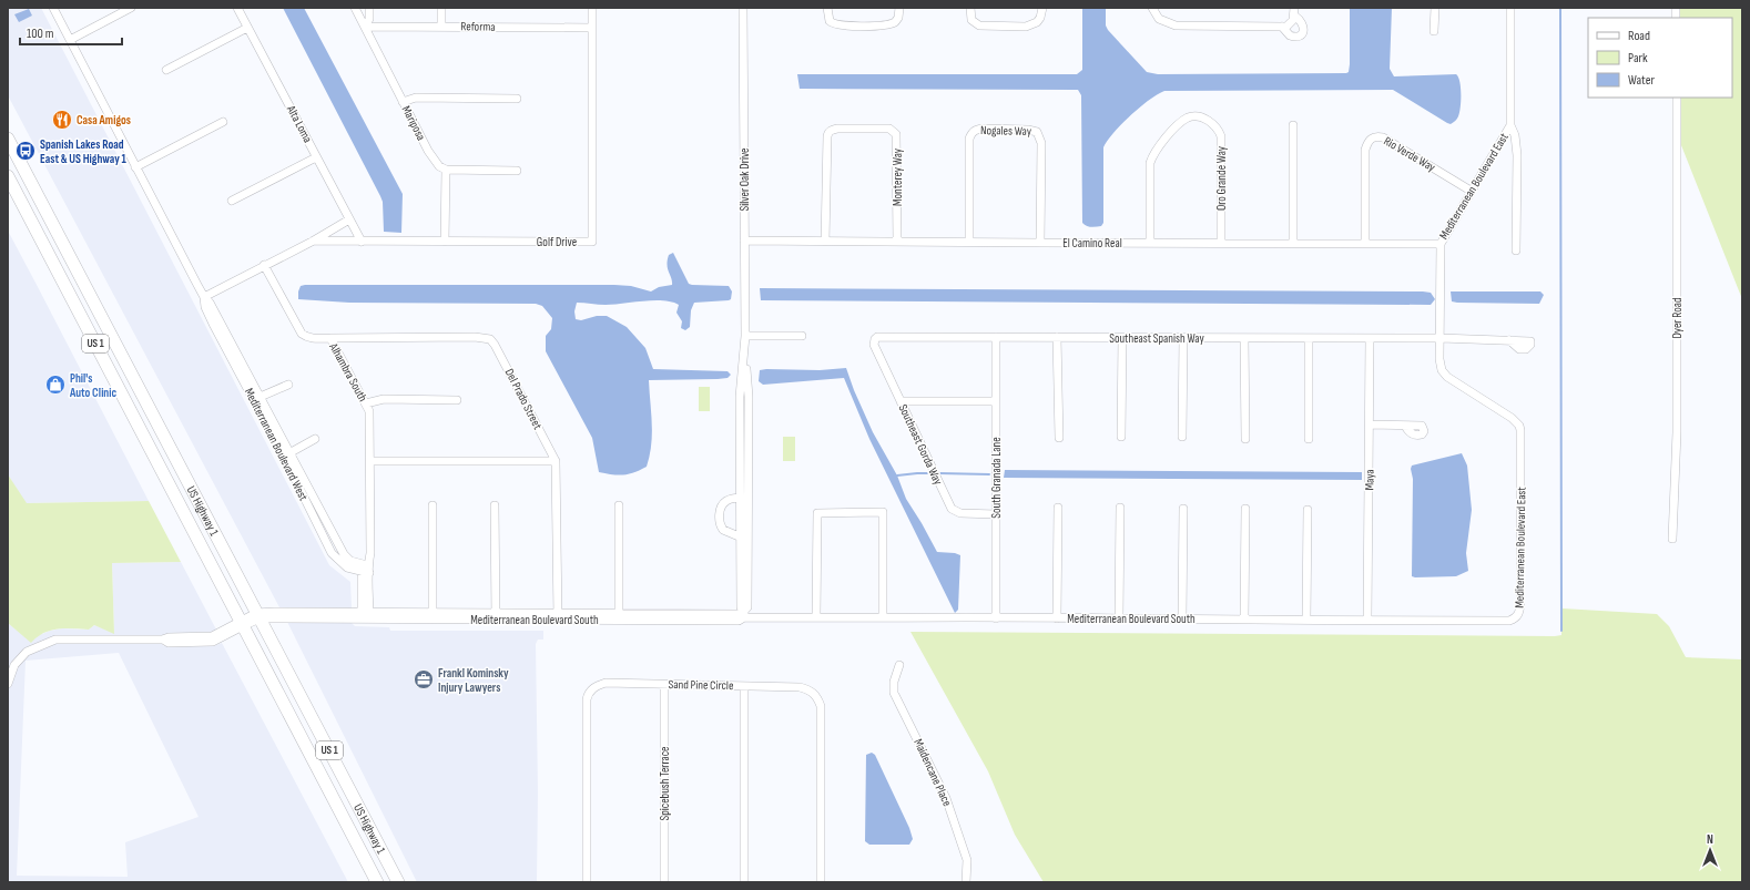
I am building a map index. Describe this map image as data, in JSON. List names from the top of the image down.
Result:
{
  "streets": {
    "main road": ["US 1", "US Highway 1"],
    "street": [
      "Reforma",
      "Mariposa",
      "Alta Loma",
      "Nogales Way",
      "Rio Verde Way",
      "Monterey Way",
      "Oro Grande Way",
      "Silver Oak Drive",
      "Mediterranean Boulevard East",
      "Golf Drive",
      "El Camino Real",
      "Dyer Road",
      "Southeast Spanish Way",
      "Alhambra South",
      "Del Prado Street",
      "Mediterranean Boulevard West",
      "Southeast Gorda Way",
      "South Granada Lane",
      "Maya",
      "Mediterranean Boulevard South",
      "Sand Pine Circle",
      "Maidencane Place",
      "Spicebush Terrace"
    ]
  },
  "crossings": [
    ["Reforma", "Mariposa"],
    ["Reforma", "Golf Drive"],
    ["Alta Loma", "Golf Drive"],
    ["Nogales Way", "El Camino Real"],
    ["Rio Verde Way", "Mediterranean Boulevard East"],
    ["Rio Verde Way", "El Camino Real"],
    ["Monterey Way", "El Camino Real"],
    ["Oro Grande Way", "El Camino Real"],
    ["Silver Oak Drive", "El Camino Real"],
    ["Silver Oak Drive", "Mediterranean Boulevard South"],
    ["Mediterranean Boulevard East", "El Camino Real"],
    ["Mediterranean Boulevard East", "Southeast Spanish Way"],
    ["Mediterranean Boulevard East", "Mediterranean Boulevard South"],
    ["Golf Drive", "Alhambra South"],
    ["Golf Drive", "Mediterranean Boulevard West"],
    ["Southeast Spanish Way", "Southeast Gorda Way"],
    ["Southeast Spanish Way", "South Granada Lane"],
    ["Southeast Spanish Way", "Maya"],
    ["Alhambra South", "Del Prado Street"],
    ["Alhambra South", "Mediterranean Boulevard West"],
    ["Alhambra South", "Mediterranean Boulevard South"],
    ["Del Prado Street", "Mediterranean Boulevard South"],
    ["Southeast Gorda Way", "South Granada Lane"],
    ["South Granada Lane", "Mediterranean Boulevard South"],
    ["Maya", "Mediterranean Boulevard South"],
    ["US Highway 1", "Mediterranean Boulevard South"],
    ["Sand Pine Circle", "Spicebush Terrace"]
  ],
  "places": {
    "restaurant": ["Casa Amigos"],
    "bus stop": ["Spanish Lakes Road East & US Highway 1"],
    "shop": ["Phil's Auto Clinic"],
    "office": ["Frankl Kominsky Injury Lawyers"]
  },
  "legend": ["Road", "Park", "Water"],
  "scale_bar": "100 m",
  "north": "top"
}
